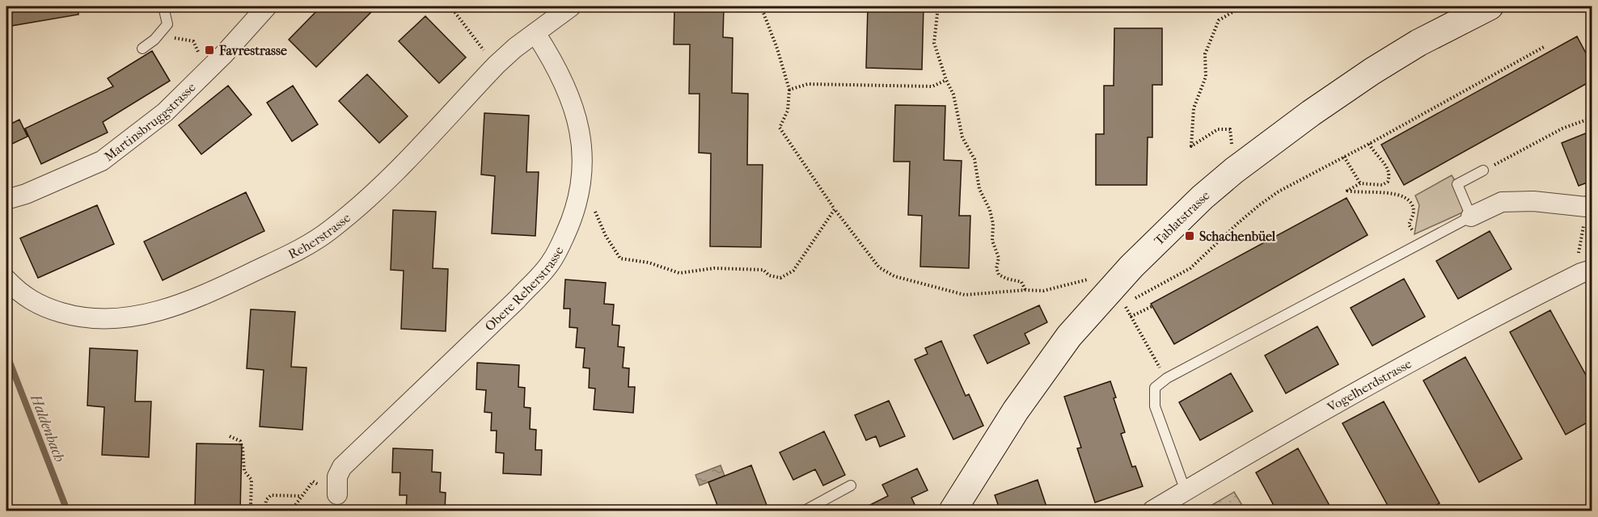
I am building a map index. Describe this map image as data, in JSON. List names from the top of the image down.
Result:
{
  "streets": {
    "street": [
      "Martinsbruggstrasse",
      "Tablatstrasse",
      "Reherstrasse",
      "Obere Reherstrasse",
      "Vogelherdstrasse"
    ]
  },
  "crossings": [
    ["Reherstrasse", "Obere Reherstrasse"]
  ],
  "water": ["Haldenbach"],
  "places": {
    "transit": ["Favrestrasse", "Schachenbüel"]
  }
}
